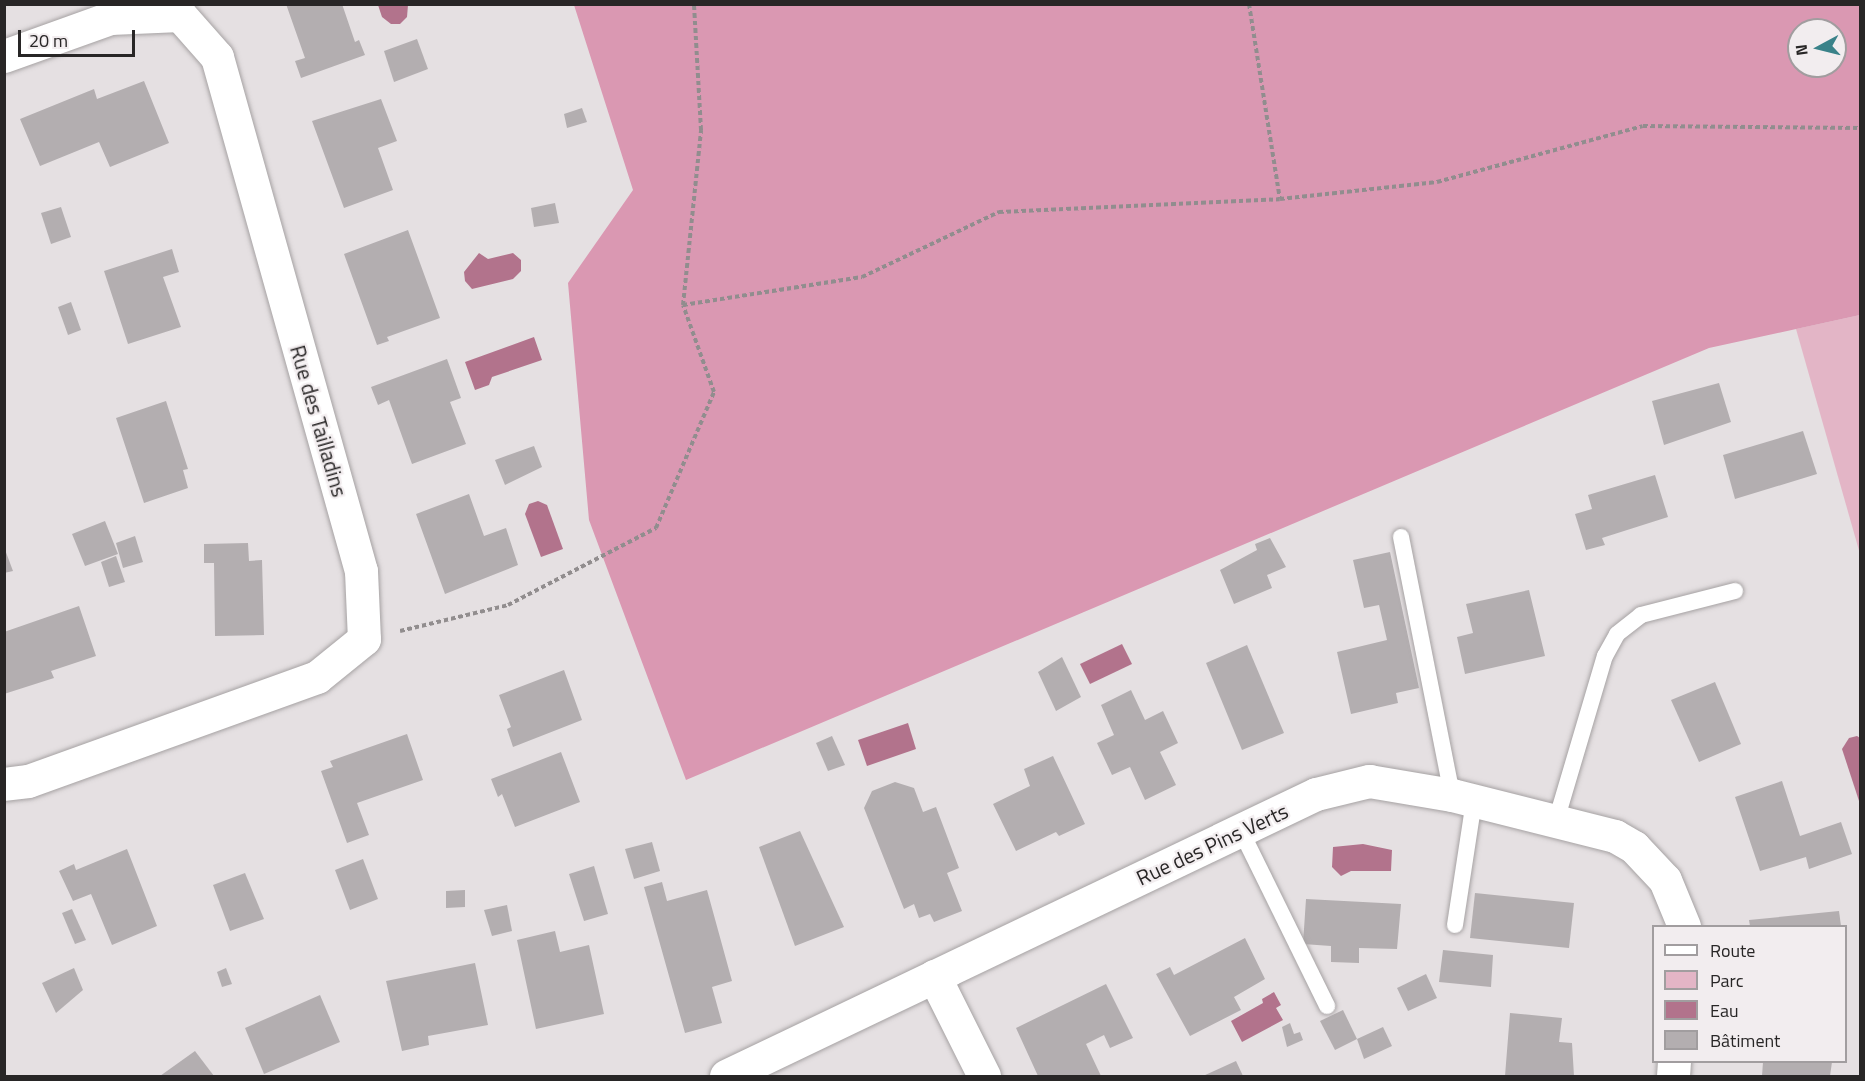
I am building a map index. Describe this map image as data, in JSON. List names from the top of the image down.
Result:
{
  "streets": {
    "street": ["Rue des Tailladins", "Rue des Pins Verts"]
  },
  "legend": [
    "Route",
    "Parc",
    "Eau",
    "Bâtiment"
  ],
  "scale_bar": "20 m",
  "north": "left"
}
